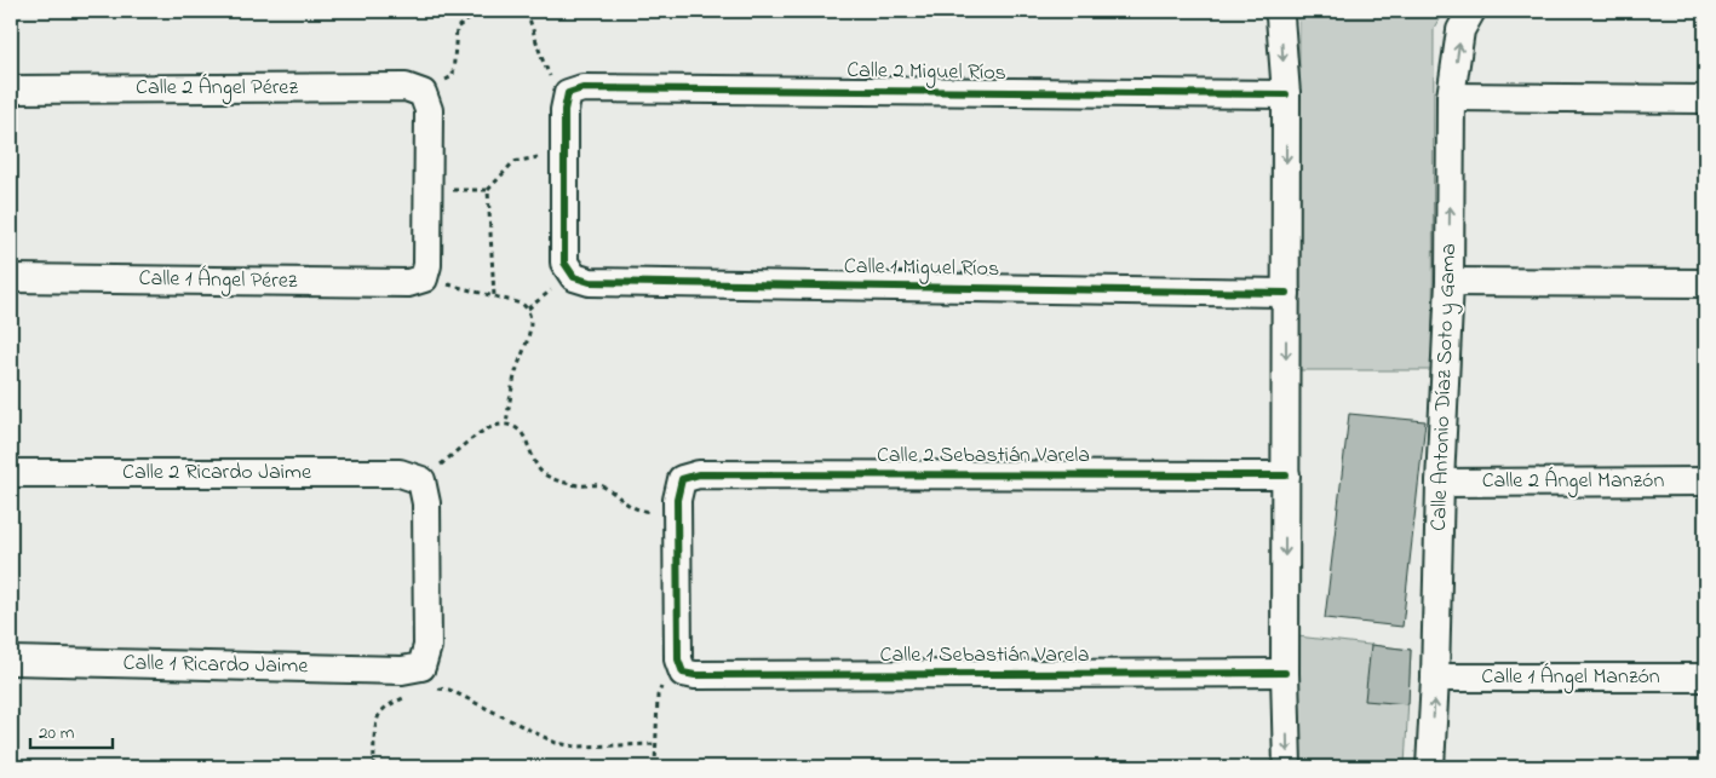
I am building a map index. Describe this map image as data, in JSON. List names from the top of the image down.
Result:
{
  "streets": {
    "street": [
      "Calle 2 Miguel Ríos",
      "Calle 2 Ángel Pérez",
      "Calle 1 Miguel Ríos",
      "Calle 1 Ángel Pérez",
      "Calle Antonio Díaz Soto y Gama",
      "Calle 2 Sebastián Varela",
      "Calle 2 Ricardo Jaime",
      "Calle 2 Ángel Manzón",
      "Calle 1 Sebastián Varela",
      "Calle 1 Ricardo Jaime",
      "Calle 1 Ángel Manzón"
    ]
  },
  "crossings": [
    ["Calle Antonio Díaz Soto y Gama", "Calle 2 Ángel Manzón"],
    ["Calle Antonio Díaz Soto y Gama", "Calle 1 Ángel Manzón"]
  ],
  "scale_bar": "20 m"
}
